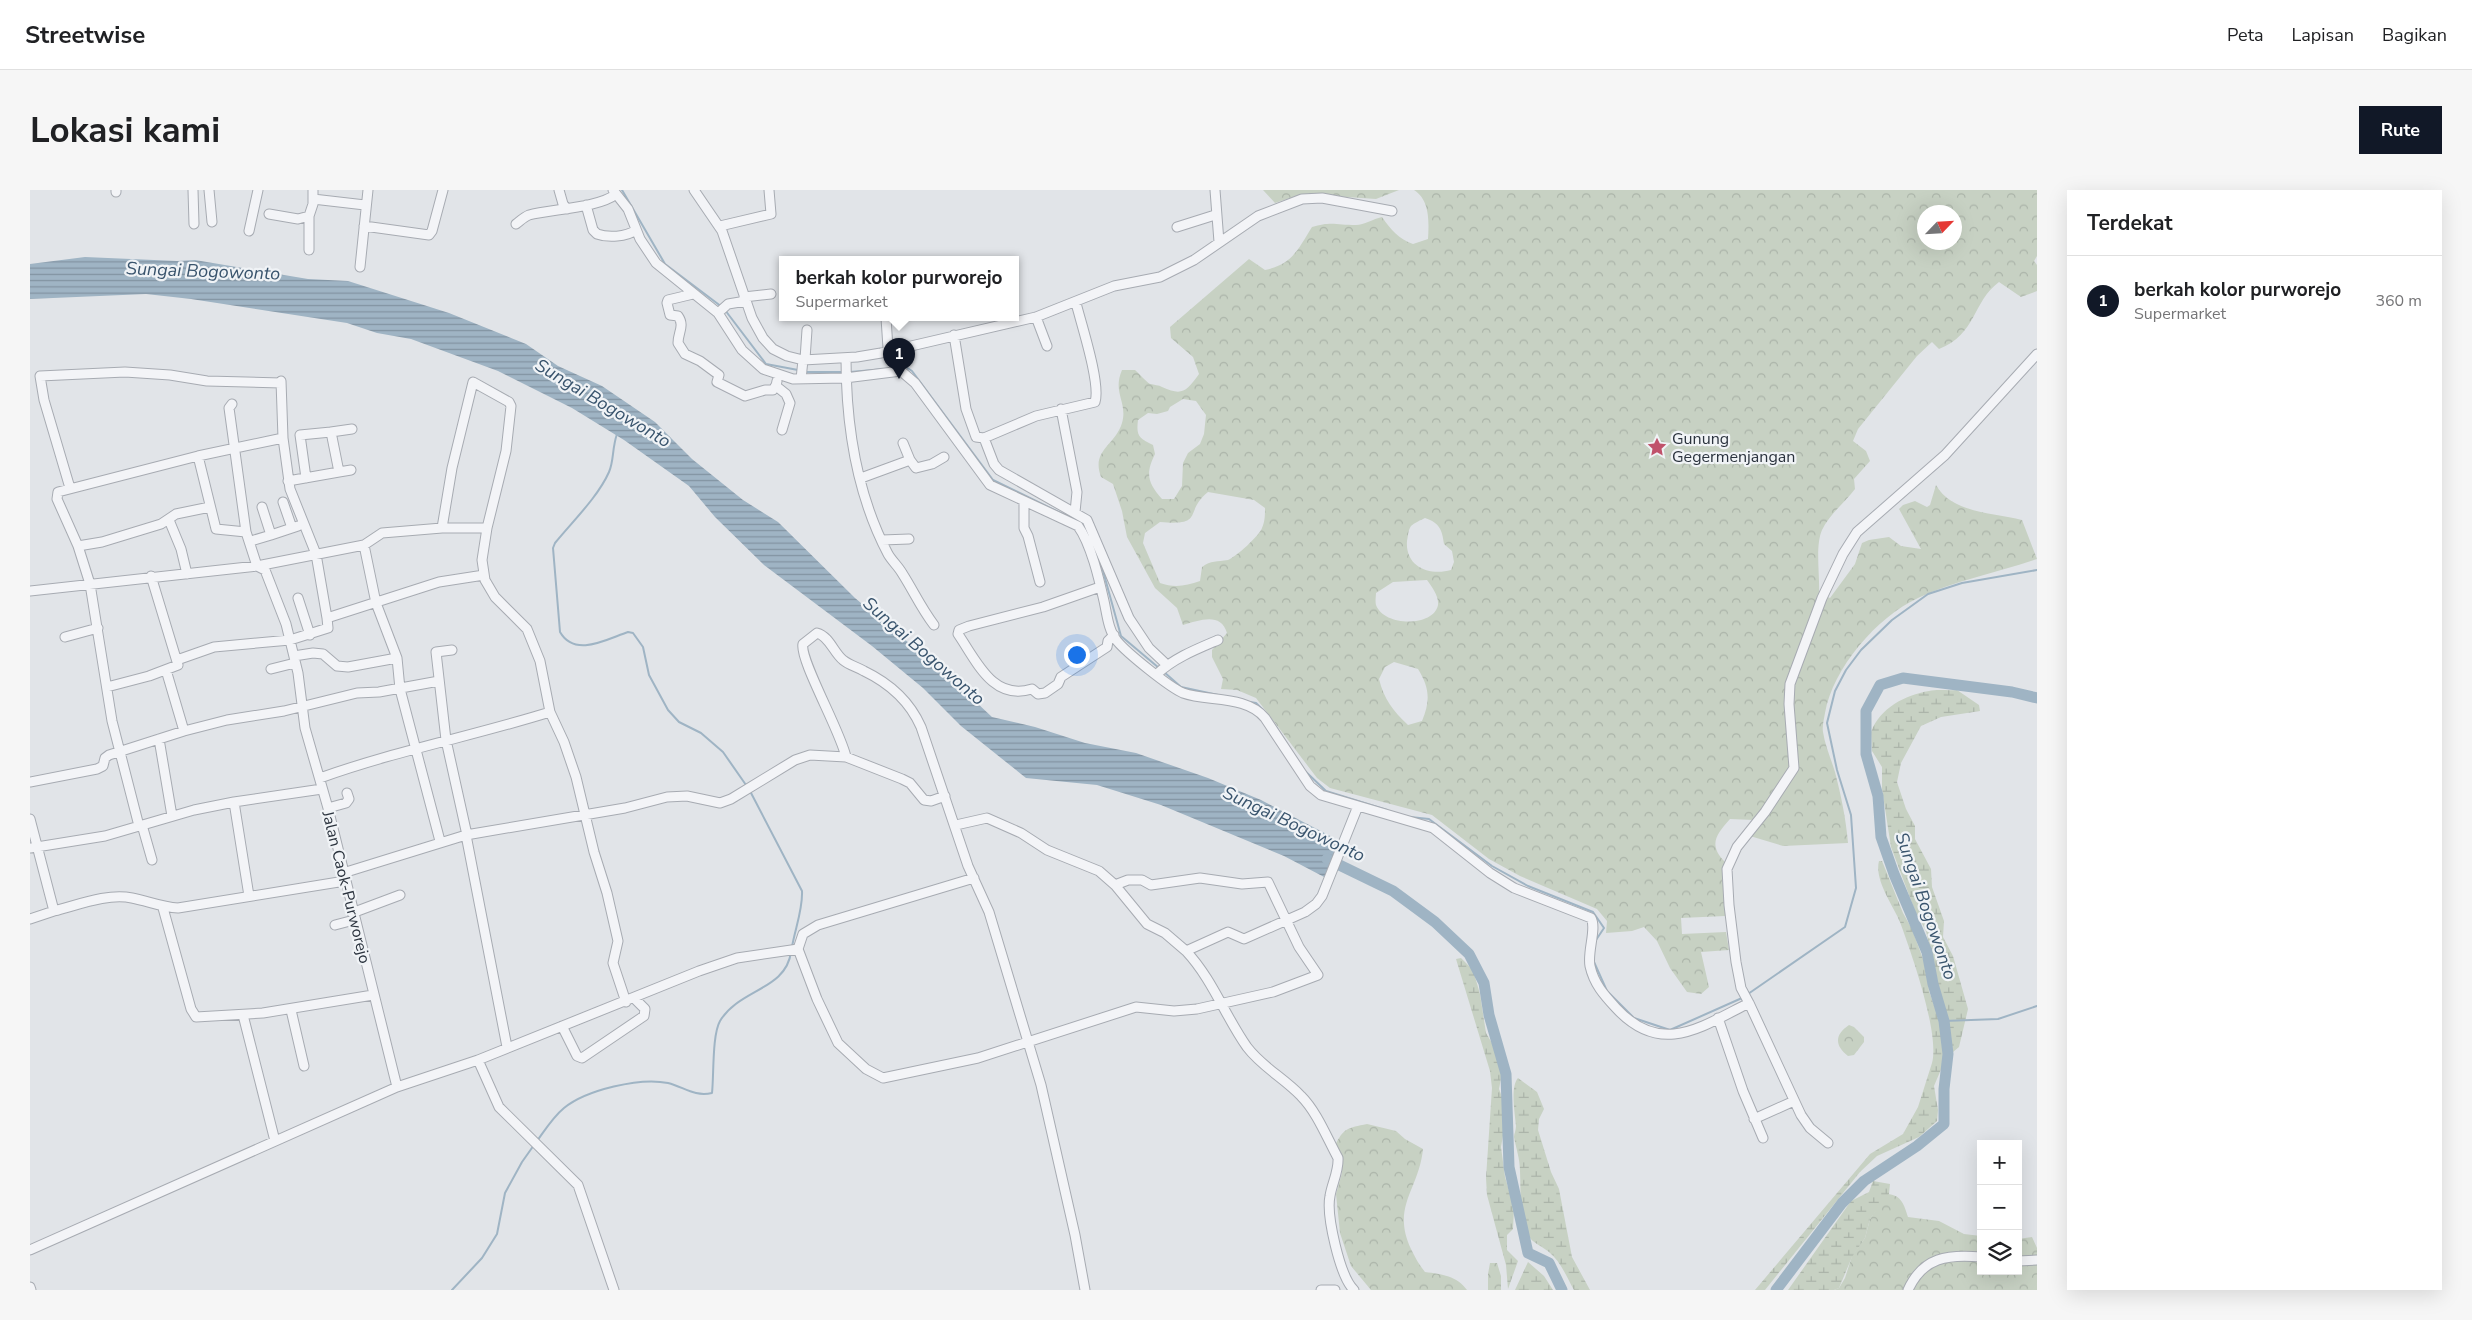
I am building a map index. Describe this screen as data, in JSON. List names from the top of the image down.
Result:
{
  "streets": {
    "street": ["Jalan Caok-Purworejo"]
  },
  "water": ["Sungai Bogowonto"],
  "places": {
    "place": ["Gunung Gegermenjangan"]
  },
  "north": "top right",
  "page": {
    "header": "Streetwise",
    "nav": ["Peta", "Lapisan", "Bagikan"],
    "buttons": "Rute",
    "title": "Lokasi kami",
    "heading": "Terdekat",
    "list": [
      {
        "mark": "1",
        "name": "berkah kolor purworejo",
        "note": "Supermarket",
        "value": "360 m"
      }
    ],
    "popup": ["berkah kolor purworejo", "Supermarket"],
    "pins": "1",
    "map_buttons": ["+", "−"]
  }
}
